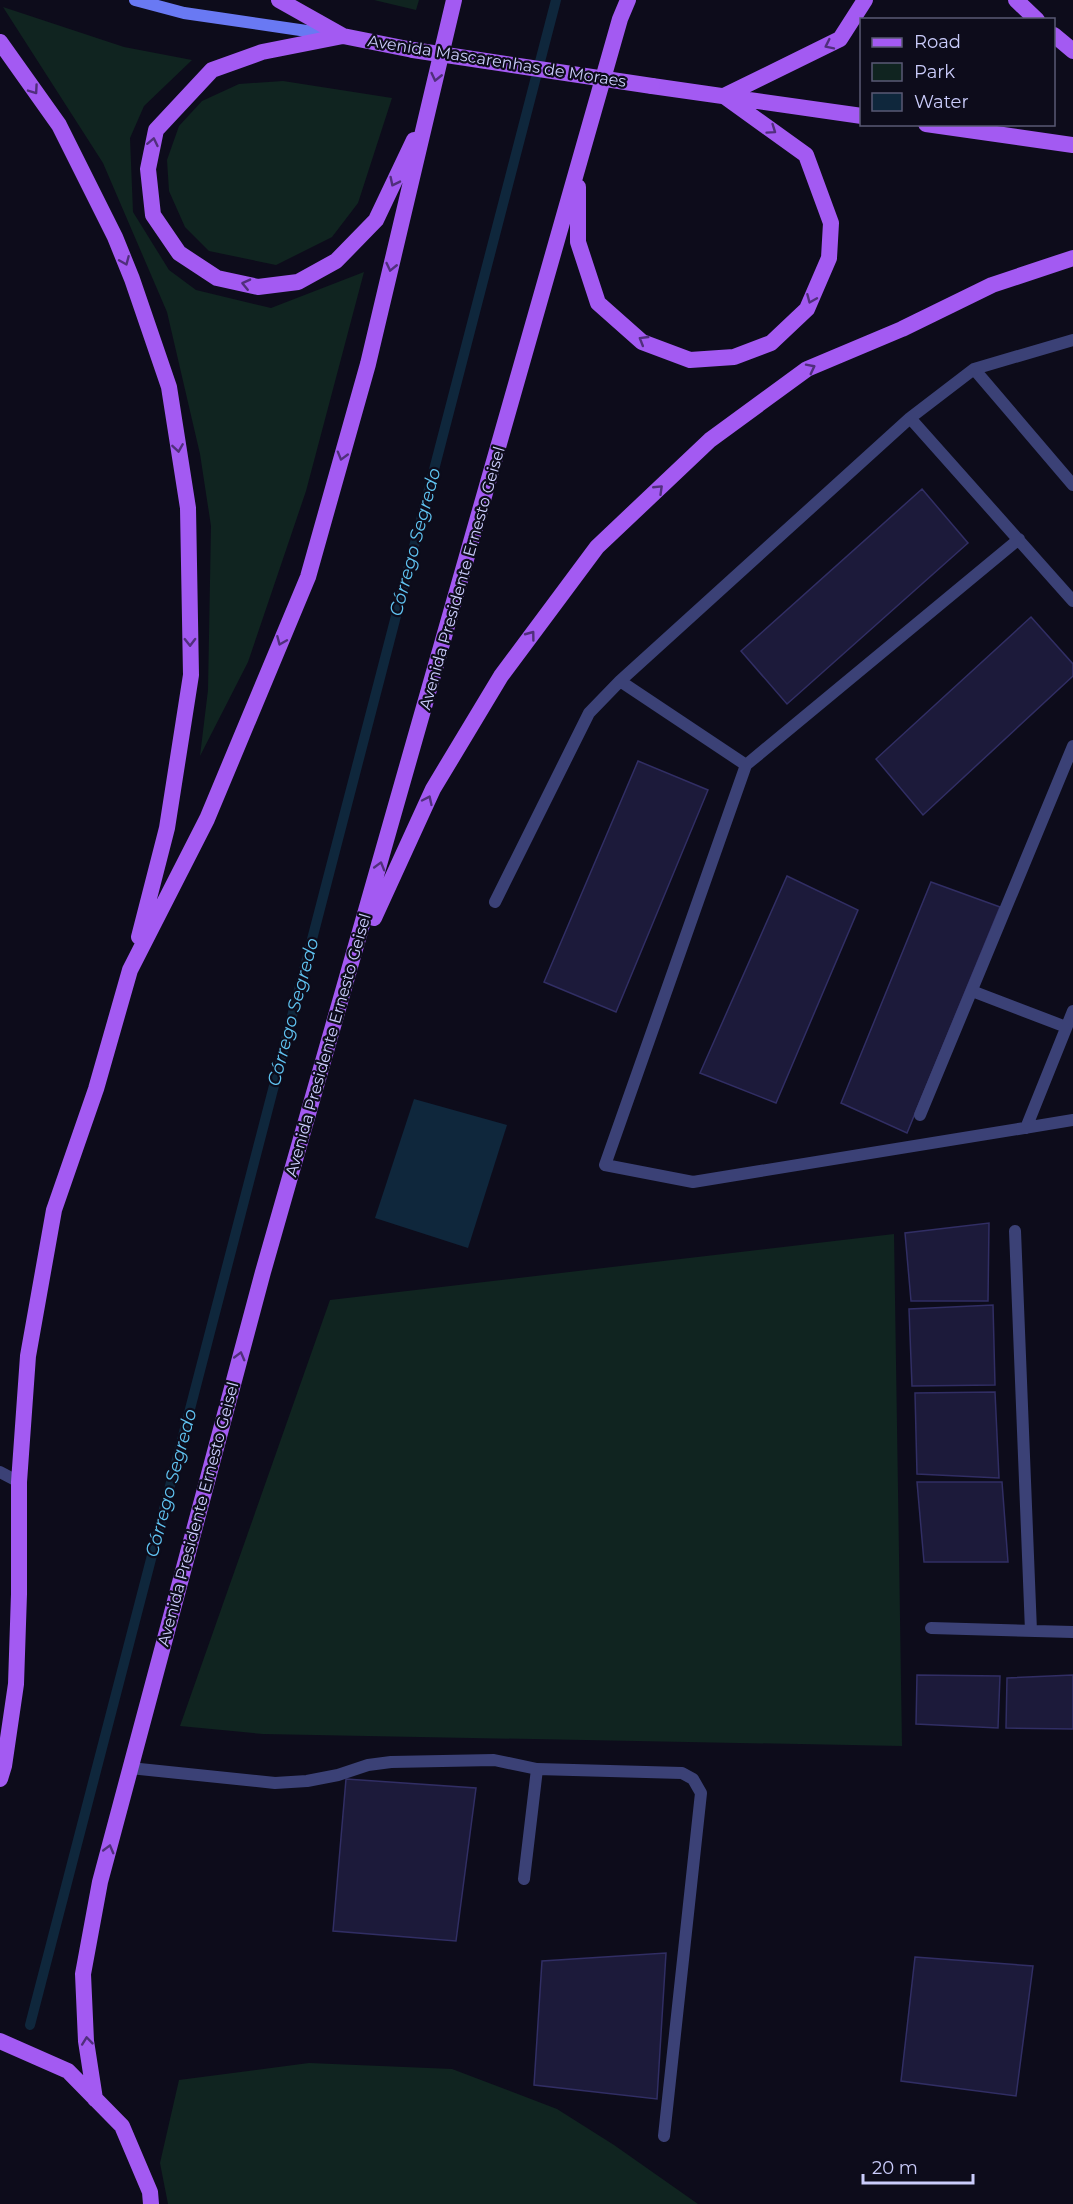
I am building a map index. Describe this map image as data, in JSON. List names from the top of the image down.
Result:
{
  "streets": {
    "main road": ["Avenida Mascarenhas de Moraes", "Avenida Presidente Ernesto Geisel"]
  },
  "one_way": ["Avenida Presidente Ernesto Geisel"],
  "water": ["Córrego Segredo"],
  "legend": ["Road", "Park", "Water"],
  "scale_bar": "20 m"
}
